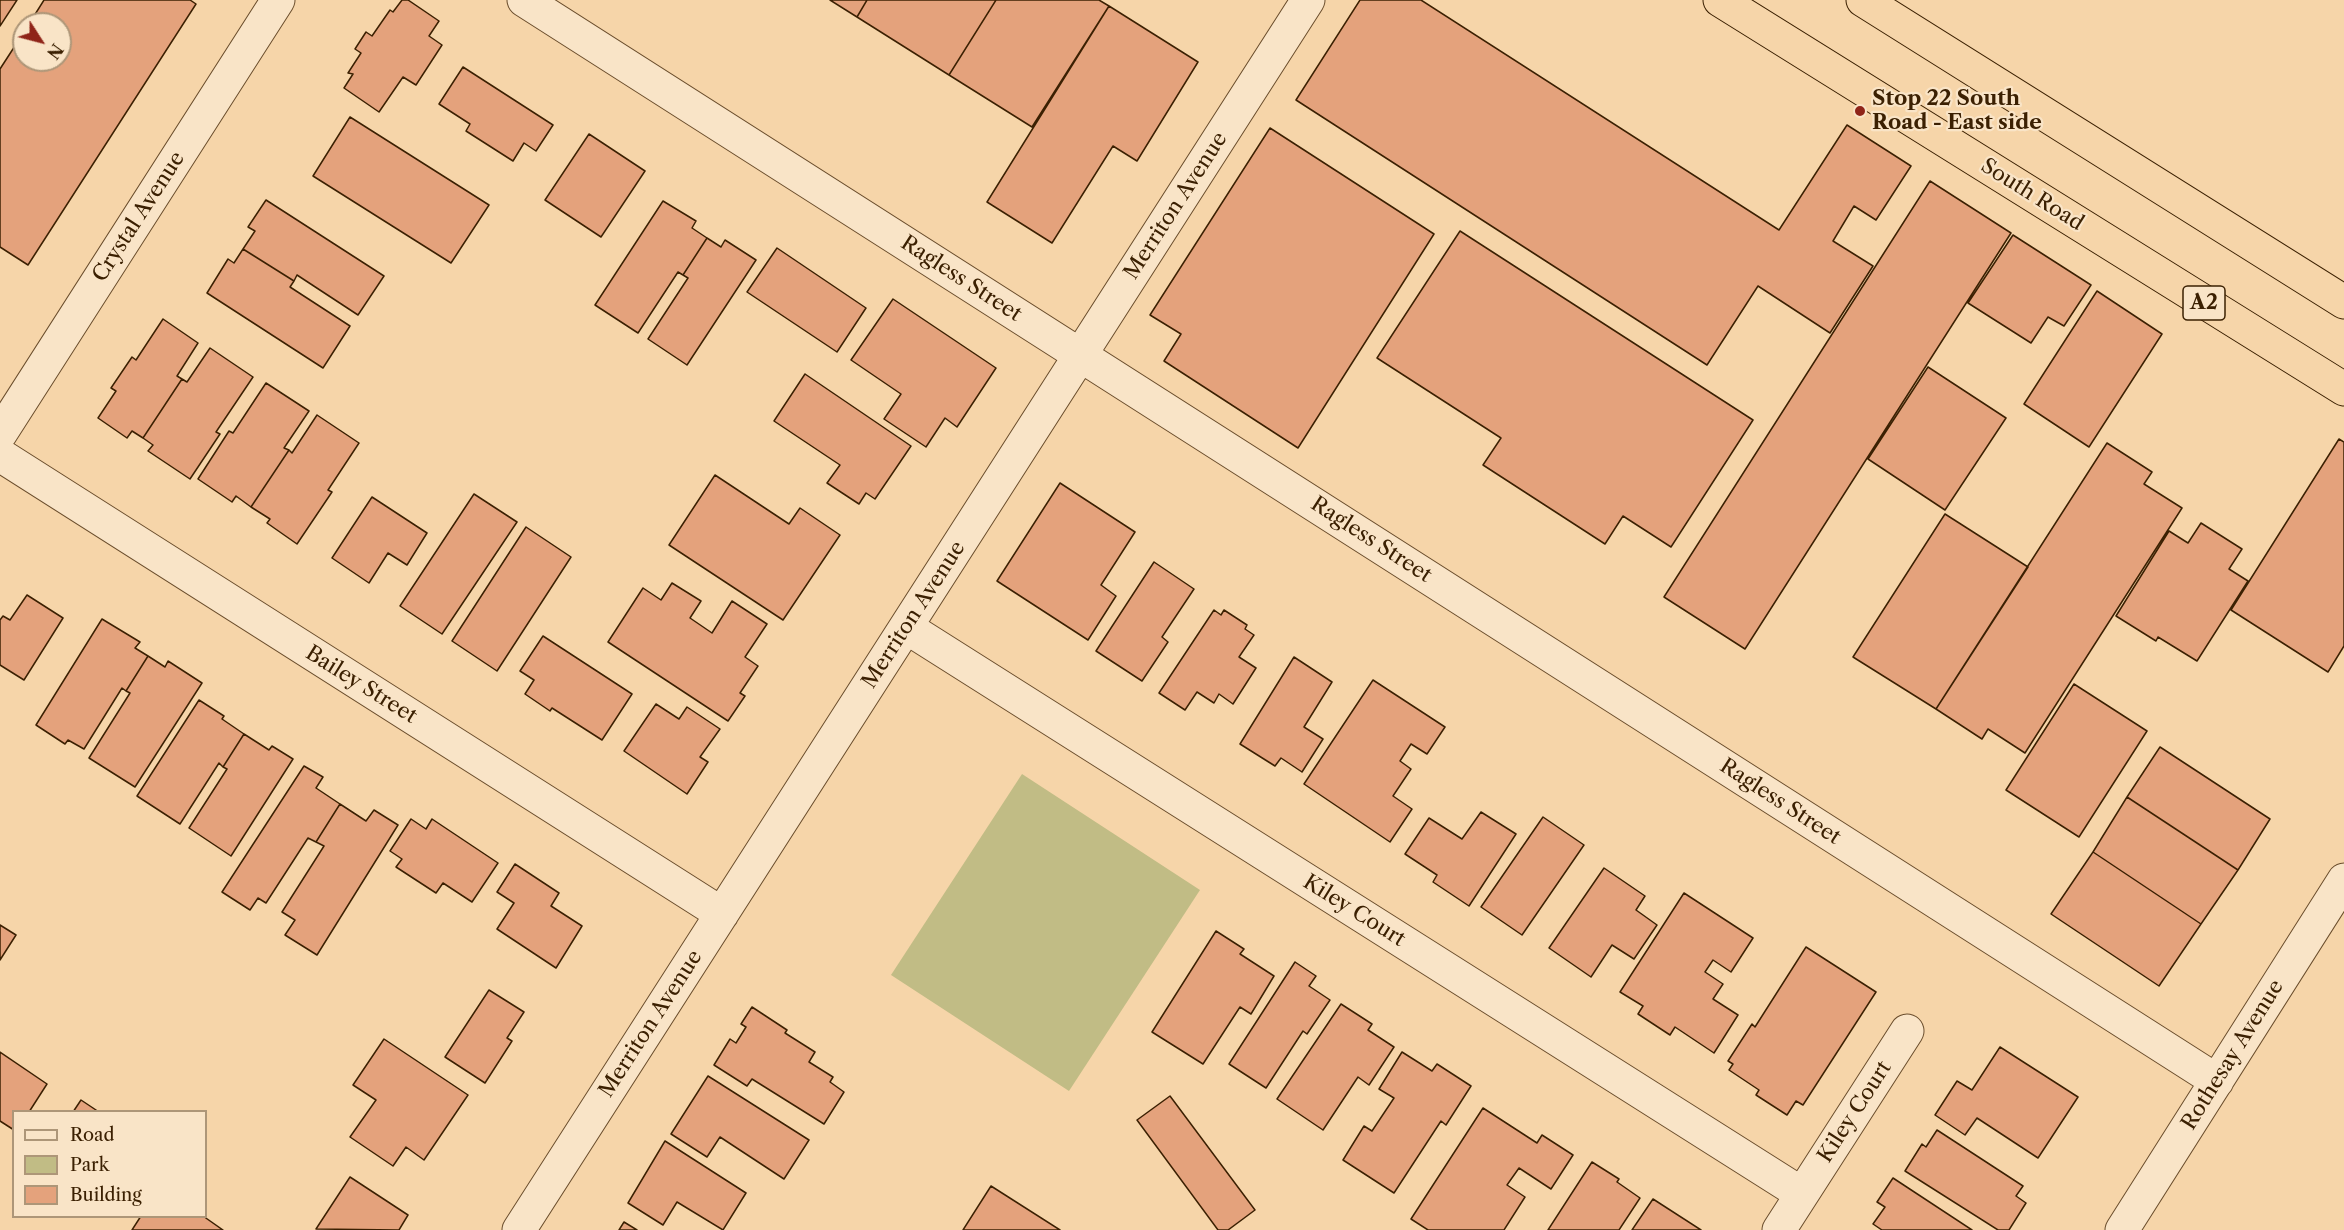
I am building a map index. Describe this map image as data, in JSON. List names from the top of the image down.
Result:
{
  "streets": {
    "highway": ["South Road", "A2"],
    "street": [
      "Merriton Avenue",
      "Crystal Avenue",
      "Ragless Street",
      "Bailey Street",
      "Kiley Court",
      "Rothesay Avenue"
    ]
  },
  "crossings": [
    ["Merriton Avenue", "Ragless Street"],
    ["Merriton Avenue", "Bailey Street"],
    ["Merriton Avenue", "Kiley Court"],
    ["Ragless Street", "Rothesay Avenue"]
  ],
  "places": ["Stop 22 South Road - East side"],
  "legend": ["Road", "Park", "Building"],
  "north": "bottom right"
}
